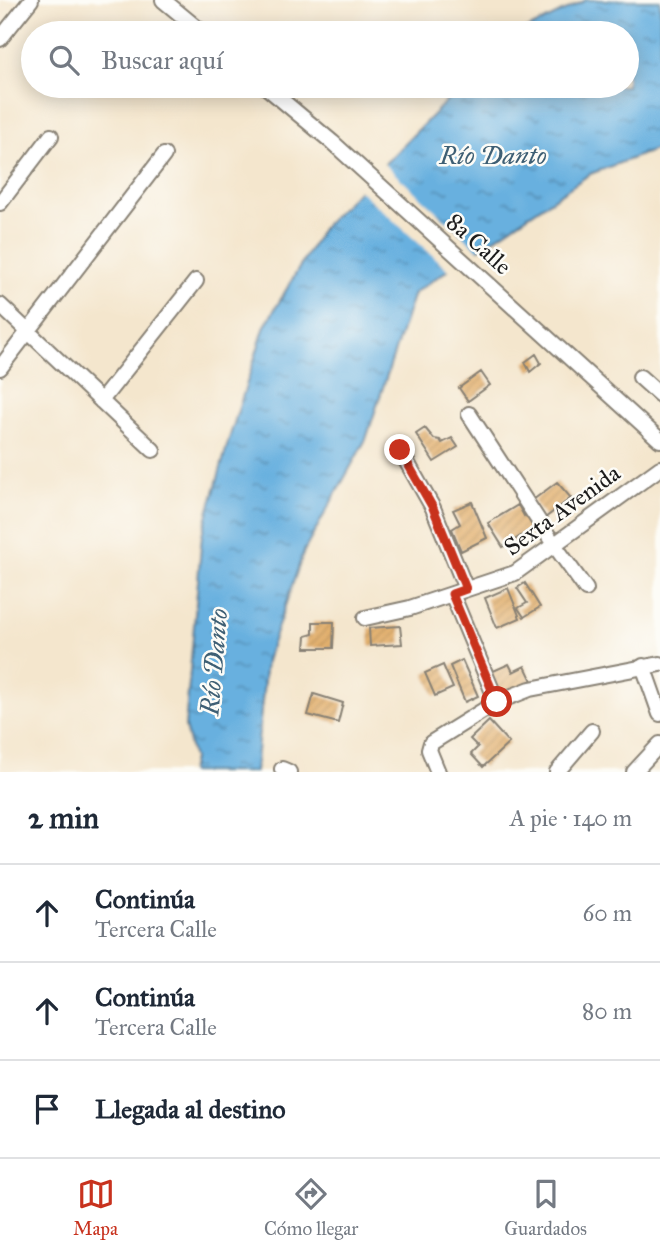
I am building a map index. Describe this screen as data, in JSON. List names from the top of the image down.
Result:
{
  "streets": {
    "street": ["8a Calle", "Sexta Avenida"]
  },
  "water": ["Río Danto"],
  "page": {
    "search": "Buscar aquí",
    "heading": ["2 min", "A pie · 140 m"],
    "list": [
      ["Continúa", "Tercera Calle", "60 m"],
      ["Continúa", "Tercera Calle", "80 m"],
      "Llegada al destino"
    ],
    "nav": ["Mapa", "Cómo llegar", "Guardados"]
  }
}
